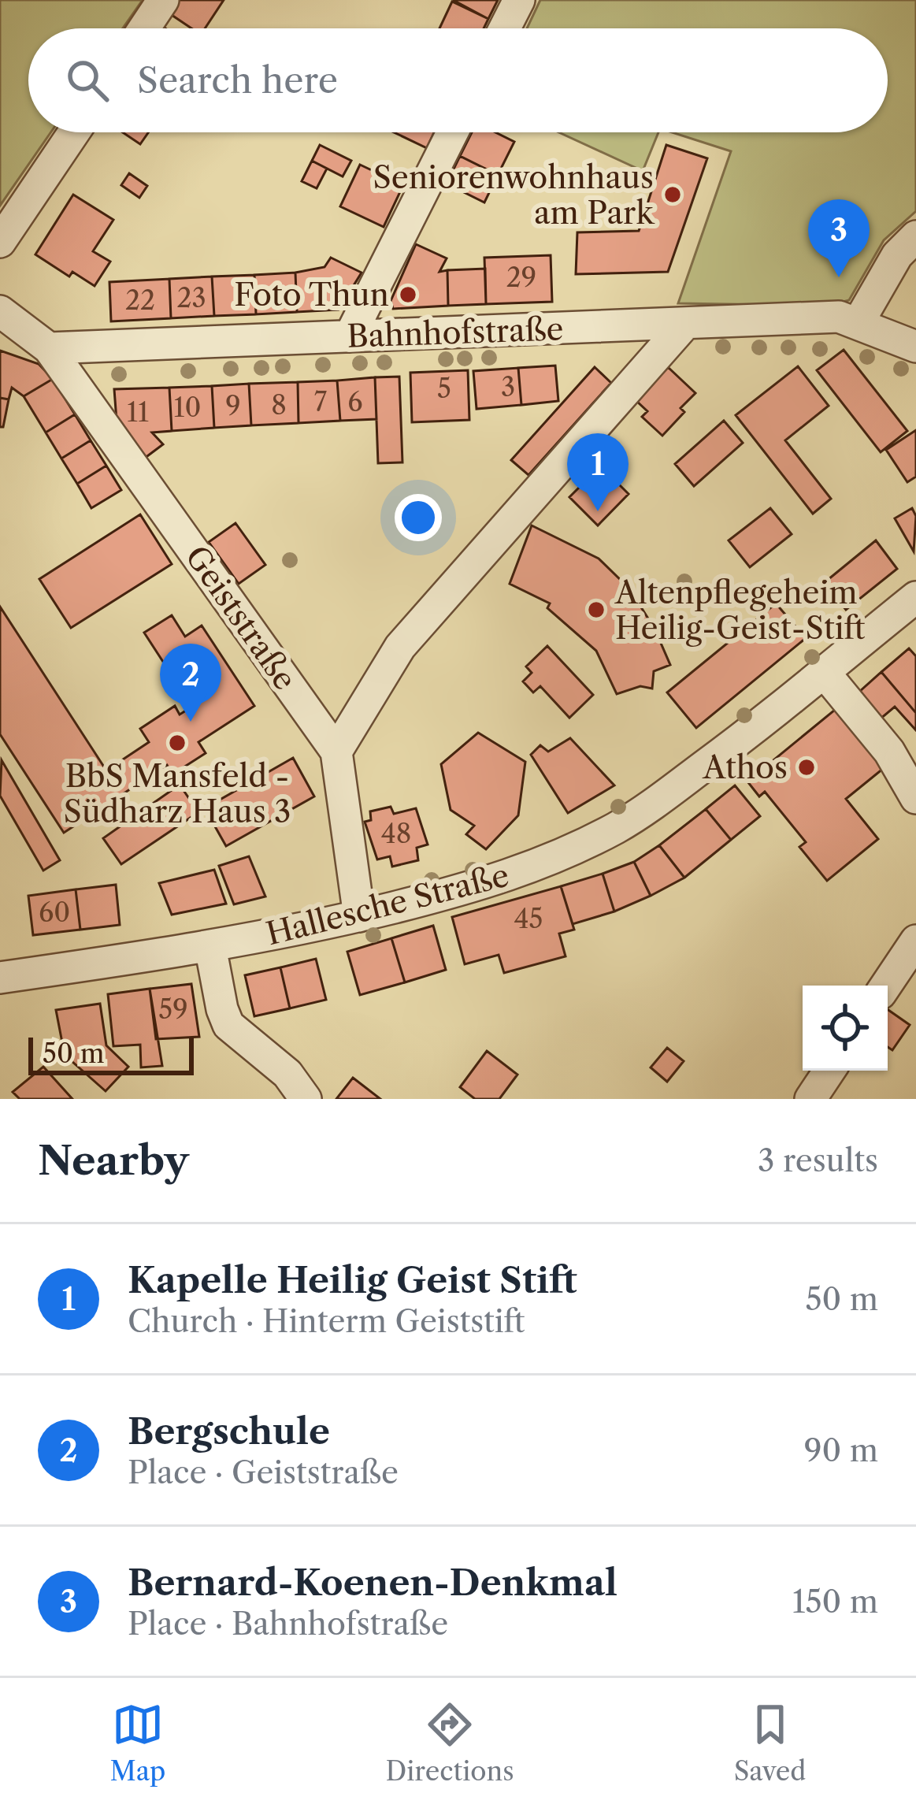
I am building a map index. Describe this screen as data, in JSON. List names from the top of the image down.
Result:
{
  "streets": {
    "street": ["Bahnhofstraße", "Geiststraße", "Hallesche Straße"]
  },
  "crossings": [
    ["Bahnhofstraße", "Geiststraße"],
    ["Geiststraße", "Hallesche Straße"]
  ],
  "places": [
    "Seniorenwohnhaus am Park",
    "Foto Thun",
    "Altenpflegeheim Heilig-Geist-Stift",
    "BbS Mansfeld - Südharz Haus 3",
    "Athos"
  ],
  "house_numbers": [
    "29",
    "23",
    "22",
    "3",
    "5",
    "7",
    "6",
    "8",
    "9",
    "10",
    "11",
    "48",
    "60",
    "45",
    "59"
  ],
  "scale_bar": "50 m",
  "page": {
    "search": "Search here",
    "pins": ["3", "1", "2"],
    "scale": "50 m",
    "heading": ["Nearby", "3 results"],
    "list": [
      {
        "mark": "1",
        "name": "Kapelle Heilig Geist Stift",
        "note": "Church · Hinterm Geiststift",
        "value": "50 m"
      },
      {
        "mark": "2",
        "name": "Bergschule",
        "note": "Place · Geiststraße",
        "value": "90 m"
      },
      {
        "mark": "3",
        "name": "Bernard-Koenen-Denkmal",
        "note": "Place · Bahnhofstraße",
        "value": "150 m"
      }
    ],
    "nav": ["Map", "Directions", "Saved"]
  }
}
